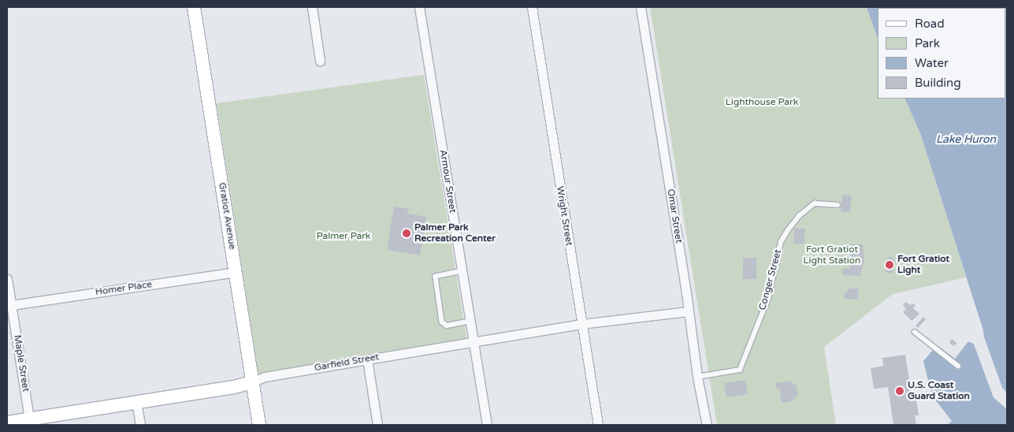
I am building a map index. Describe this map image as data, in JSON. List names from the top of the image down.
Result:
{
  "streets": {
    "street": [
      "Armour Street",
      "Gratiot Avenue",
      "Wright Street",
      "Omar Street",
      "Homer Place",
      "Garfield Street",
      "Maple Street"
    ],
    "lane": ["Conger Street"]
  },
  "crossings": [
    ["Armour Street", "Garfield Street"],
    ["Gratiot Avenue", "Homer Place"],
    ["Gratiot Avenue", "Garfield Street"],
    ["Wright Street", "Garfield Street"],
    ["Omar Street", "Conger Street"],
    ["Omar Street", "Garfield Street"],
    ["Homer Place", "Maple Street"],
    ["Garfield Street", "Maple Street"]
  ],
  "water": ["Lake Huron"],
  "parks": ["Lighthouse Park", "Palmer Park", "Fort Gratiot Light Station"],
  "places": ["Palmer Park Recreation Center", "Fort Gratiot Light", "U.S. Coast Guard Station"],
  "legend": [
    "Road",
    "Park",
    "Water",
    "Building"
  ]
}
